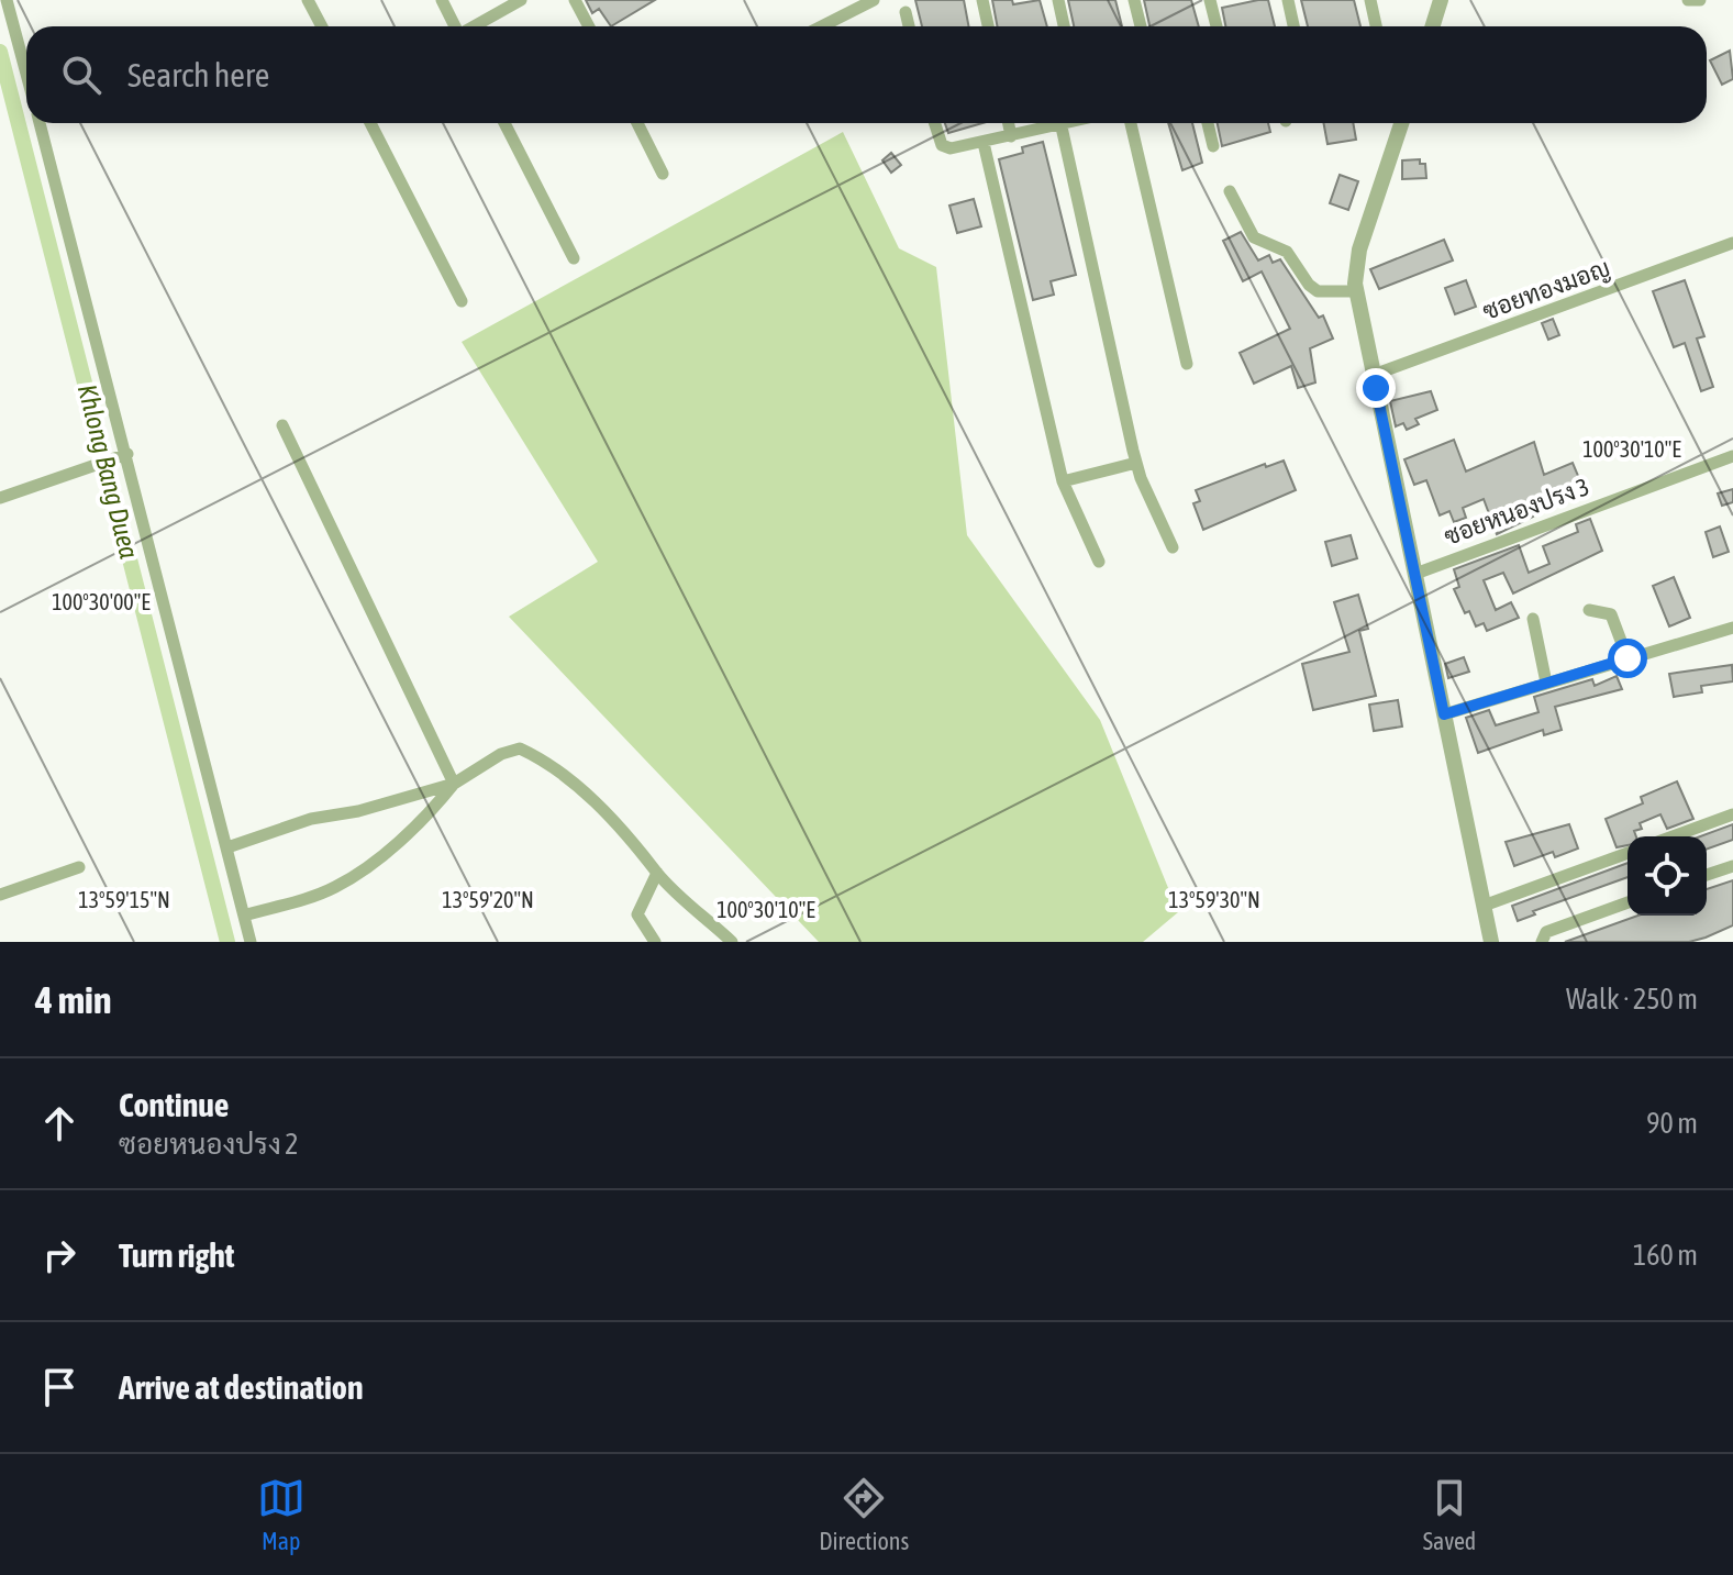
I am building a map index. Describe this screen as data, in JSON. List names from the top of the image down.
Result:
{
  "streets": {
    "street": ["ซอยทองมอญ", "ซอยหนองปรง 3"]
  },
  "water": ["Khlong Bang Duea"],
  "page": {
    "search": "Search here",
    "heading": ["4 min", "Walk · 250 m"],
    "list": [
      ["Continue", "ซอยหนองปรง 2", "90 m"],
      ["Turn right", "160 m"],
      "Arrive at destination"
    ],
    "nav": ["Map", "Directions", "Saved"]
  },
  "coordinates": [
    "100°30'10\"E",
    "100°30'00\"E",
    "13°59'15\"N",
    "13°59'20\"N",
    "13°59'30\"N"
  ]
}
